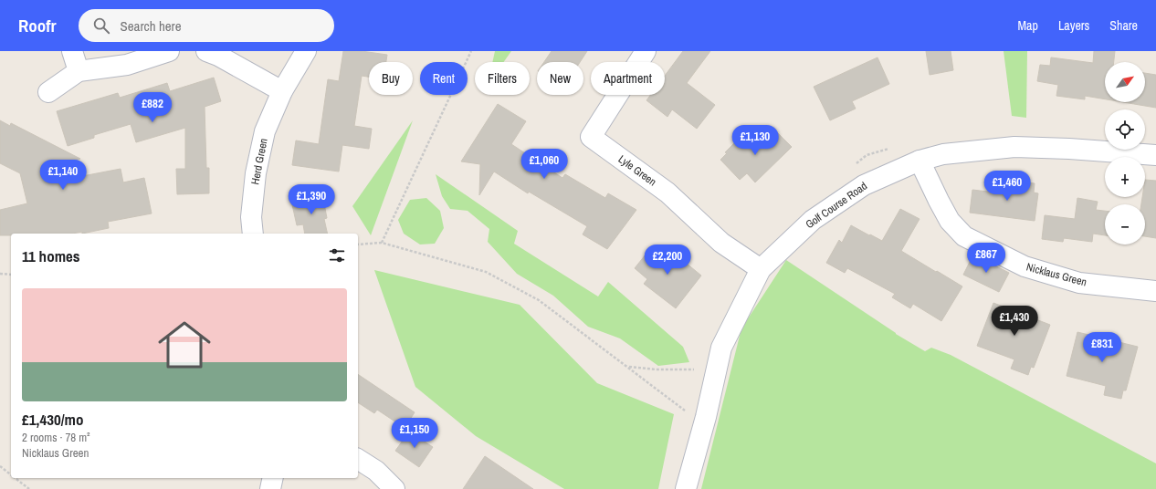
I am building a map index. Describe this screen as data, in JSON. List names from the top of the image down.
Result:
{
  "streets": {
    "street": [
      "Herd Green",
      "Lyle Green",
      "Golf Course Road",
      "Nicklaus Green"
    ]
  },
  "crossings": [
    ["Lyle Green", "Golf Course Road"],
    ["Golf Course Road", "Nicklaus Green"]
  ],
  "north": "top right",
  "page": {
    "header": "Roofr",
    "search": "Search here",
    "nav": ["Map", "Layers", "Share"],
    "map_buttons": ["+", "−"],
    "chip": [
      "Buy",
      "Rent",
      "Filters",
      "New",
      "Apartment"
    ],
    "price": [
      "£882",
      "£1,130",
      "£1,060",
      "£1,140",
      "£1,460",
      "£1,390",
      "£867",
      "£2,200",
      "£1,430",
      "£831",
      "£1,150"
    ],
    "heading": "11 homes",
    "list": [
      {
        "name": "£1,430/mo",
        "note": "2 rooms · 78 m² · Nicklaus Green"
      }
    ]
  }
}
